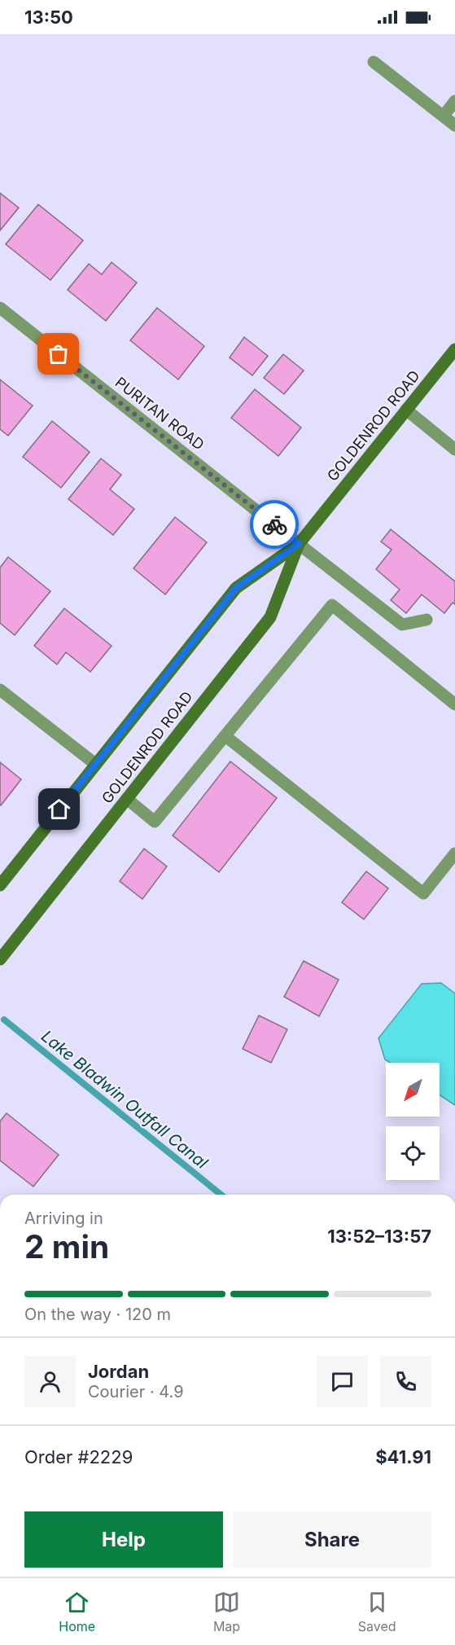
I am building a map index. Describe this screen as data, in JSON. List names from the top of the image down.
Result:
{
  "streets": {
    "main road": ["GOLDENROD ROAD"],
    "street": ["PURITAN ROAD"]
  },
  "crossings": [
    ["PURITAN ROAD", "GOLDENROD ROAD"]
  ],
  "water": ["Lake Bladwin Outfall Canal"],
  "north": "bottom left",
  "page": {
    "status": "13:50",
    "heading": ["2 min", "Arriving in", "13:52–13:57"],
    "panel": [
      "Jordan",
      "Courier · 4.9",
      "Order #2229",
      "$41.91"
    ],
    "bar": "On the way · 120 m",
    "buttons": ["Help", "Share"],
    "tabs": ["Home", "Map", "Saved"]
  }
}
